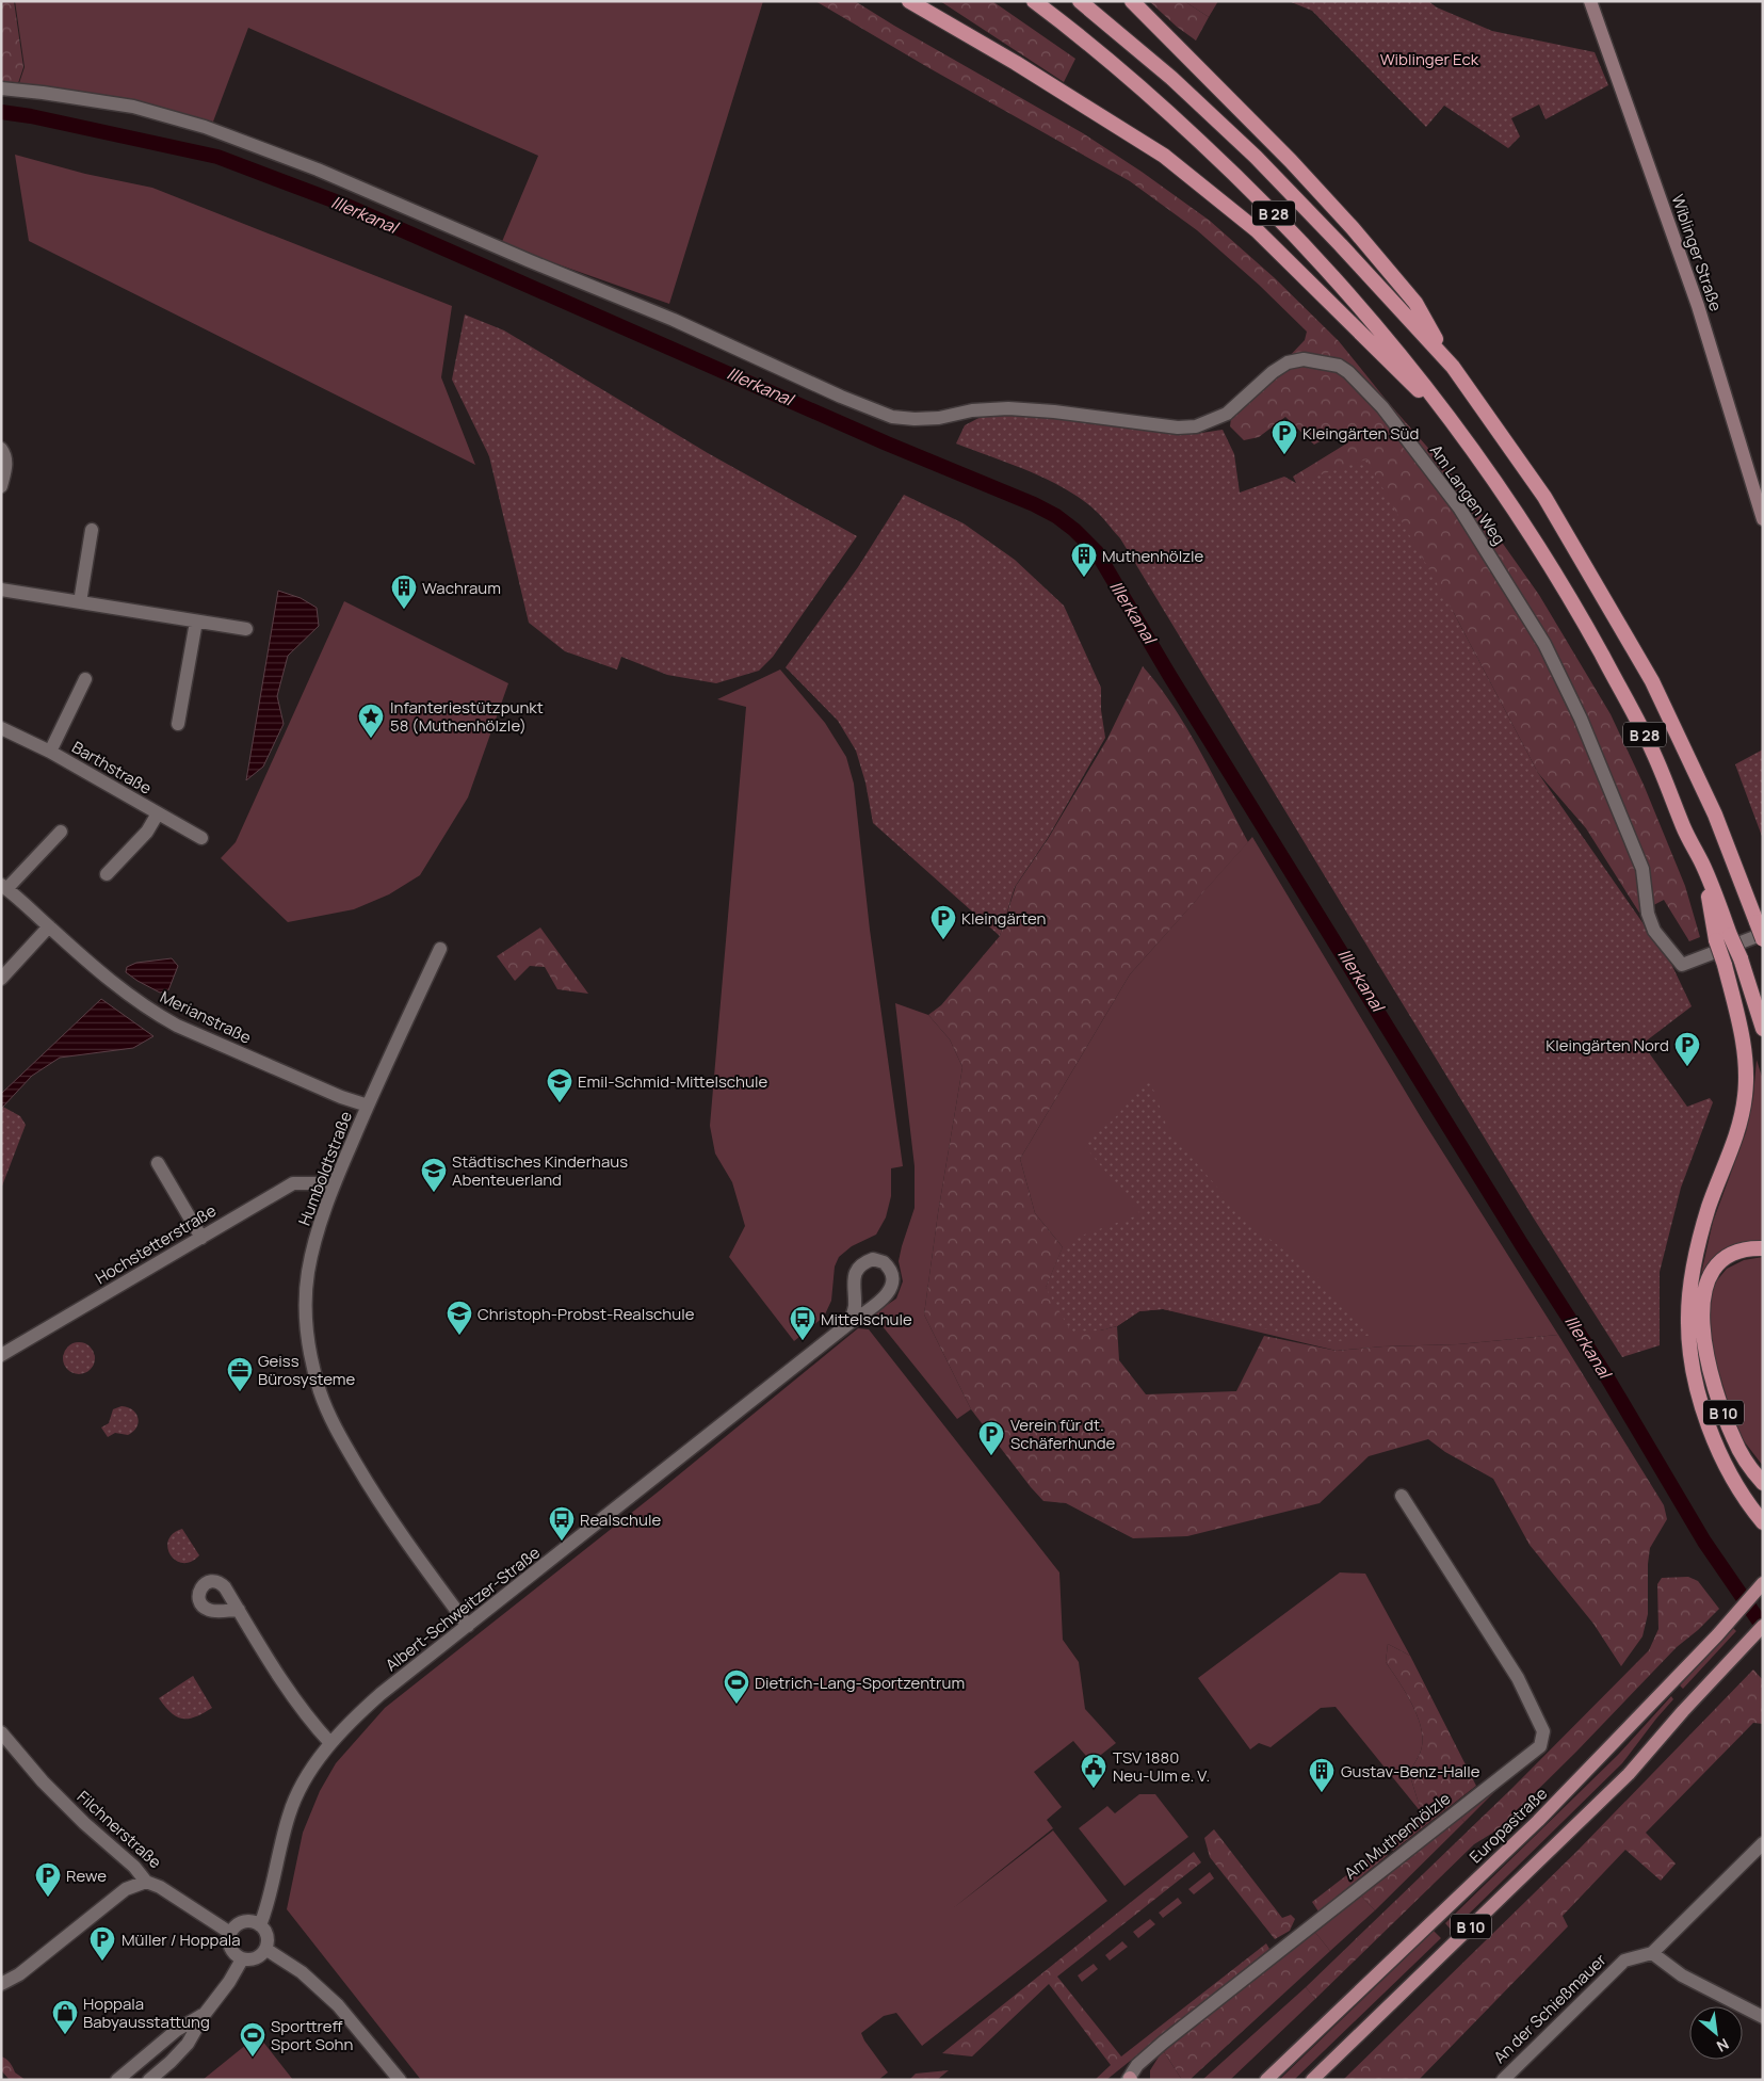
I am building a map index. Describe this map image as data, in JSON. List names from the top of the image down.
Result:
{
  "streets": {
    "highway": ["B 28", "B 10"],
    "main road": ["Wiblinger Straße", "Europastraße"],
    "street": [
      "Am Langen Weg",
      "Barthstraße",
      "Merianstraße",
      "Humboldtstraße",
      "Hochstetterstraße",
      "Albert-Schweitzer-Straße",
      "Filchnerstraße",
      "Am Muthenhölzle",
      "An der Schießmauer"
    ]
  },
  "crossings": [
    ["B 28", "Am Langen Weg"],
    ["B 28", "B 10"],
    ["Merianstraße", "Humboldtstraße"],
    ["Humboldtstraße", "Hochstetterstraße"],
    ["Humboldtstraße", "Albert-Schweitzer-Straße"],
    ["Albert-Schweitzer-Straße", "Filchnerstraße"]
  ],
  "water": ["Illerkanal"],
  "parks": ["Wiblinger Eck"],
  "places": {
    "parking": [
      "Kleingärten Süd",
      "Kleingärten",
      "Kleingärten Nord",
      "Verein für dt. Schäferhunde",
      "Rewe",
      "Müller / Hoppala"
    ],
    "building": ["Muthenhölzle", "Wachraum", "Gustav-Benz-Halle"],
    "place": ["Infanteriestützpunkt 58 (Muthenhölzle)"],
    "school or university": ["Emil-Schmid-Mittelschule", "Städtisches Kinderhaus Abenteuerland", "Christoph-Probst-Realschule"],
    "bus stop": ["Mittelschule", "Realschule"],
    "office": ["Geiss Bürosysteme"],
    "sports": ["Dietrich-Lang-Sportzentrum", "Sporttreff Sport Sohn"],
    "public building": ["TSV 1880 Neu-Ulm e. V."],
    "shop": ["Hoppala Babyausstattung"]
  },
  "north": "bottom right"
}
